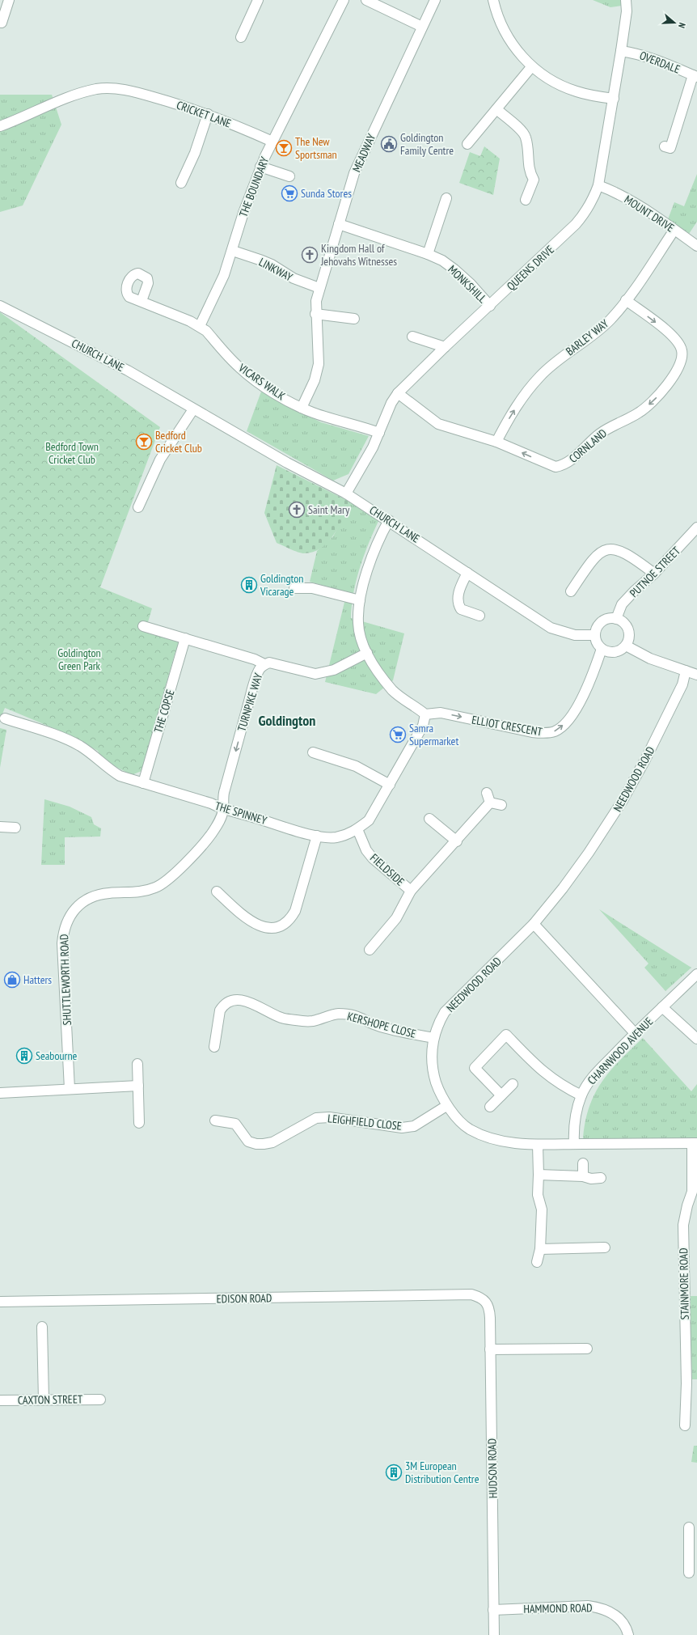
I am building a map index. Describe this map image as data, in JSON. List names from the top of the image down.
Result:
{
  "streets": {
    "street": [
      "OVERDALE",
      "CRICKET LANE",
      "MEADWAY",
      "THE BOUNDARY",
      "MOUNT DRIVE",
      "QUEENS DRIVE",
      "LINKWAY",
      "MONKSHILL",
      "BARLEY WAY",
      "CHURCH LANE",
      "VICARS WALK",
      "CORNLAND",
      "PUTNOE STREET",
      "TURNPIKE WAY",
      "THE COPSE",
      "ELLIOT CRESCENT",
      "NEEDWOOD ROAD",
      "THE SPINNEY",
      "FIELDSIDE",
      "SHUTTLEWORTH ROAD",
      "KERSHOPE CLOSE",
      "CHARNWOOD AVENUE",
      "LEIGHFIELD CLOSE",
      "STAINMORE ROAD",
      "EDISON ROAD",
      "CAXTON STREET",
      "HUDSON ROAD",
      "HAMMOND ROAD"
    ]
  },
  "crossings": [
    ["OVERDALE", "QUEENS DRIVE"],
    ["CRICKET LANE", "THE BOUNDARY"],
    ["MEADWAY", "LINKWAY"],
    ["MEADWAY", "MONKSHILL"],
    ["MEADWAY", "VICARS WALK"],
    ["THE BOUNDARY", "LINKWAY"],
    ["THE BOUNDARY", "VICARS WALK"],
    ["MOUNT DRIVE", "QUEENS DRIVE"],
    ["MOUNT DRIVE", "BARLEY WAY"],
    ["QUEENS DRIVE", "MONKSHILL"],
    ["QUEENS DRIVE", "CHURCH LANE"],
    ["QUEENS DRIVE", "VICARS WALK"],
    ["QUEENS DRIVE", "CORNLAND"],
    ["BARLEY WAY", "CORNLAND"],
    ["CHURCH LANE", "PUTNOE STREET"],
    ["CHURCH LANE", "ELLIOT CRESCENT"],
    ["PUTNOE STREET", "ELLIOT CRESCENT"],
    ["TURNPIKE WAY", "THE SPINNEY"],
    ["TURNPIKE WAY", "SHUTTLEWORTH ROAD"],
    ["THE COPSE", "THE SPINNEY"],
    ["ELLIOT CRESCENT", "THE SPINNEY"],
    ["NEEDWOOD ROAD", "KERSHOPE CLOSE"],
    ["NEEDWOOD ROAD", "CHARNWOOD AVENUE"],
    ["NEEDWOOD ROAD", "LEIGHFIELD CLOSE"],
    ["NEEDWOOD ROAD", "STAINMORE ROAD"],
    ["THE SPINNEY", "FIELDSIDE"],
    ["THE SPINNEY", "SHUTTLEWORTH ROAD"],
    ["EDISON ROAD", "HUDSON ROAD"],
    ["HUDSON ROAD", "HAMMOND ROAD"]
  ],
  "one_way": ["BARLEY WAY", "TURNPIKE WAY", "ELLIOT CRESCENT"],
  "districts": ["Goldington"],
  "parks": ["Bedford Town Cricket Club", "Goldington Green Park"],
  "places": {
    "public building": ["Goldington Family Centre"],
    "bar": ["The New Sportsman", "Bedford Cricket Club"],
    "supermarket": ["Sunda Stores", "Samra Supermarket"],
    "church": ["Kingdom Hall of Jehovahs Witnesses", "Saint Mary"],
    "building": ["Goldington Vicarage", "Seabourne", "3M European Distribution Centre"],
    "shop": ["Hatters"]
  },
  "north": "right"
}
